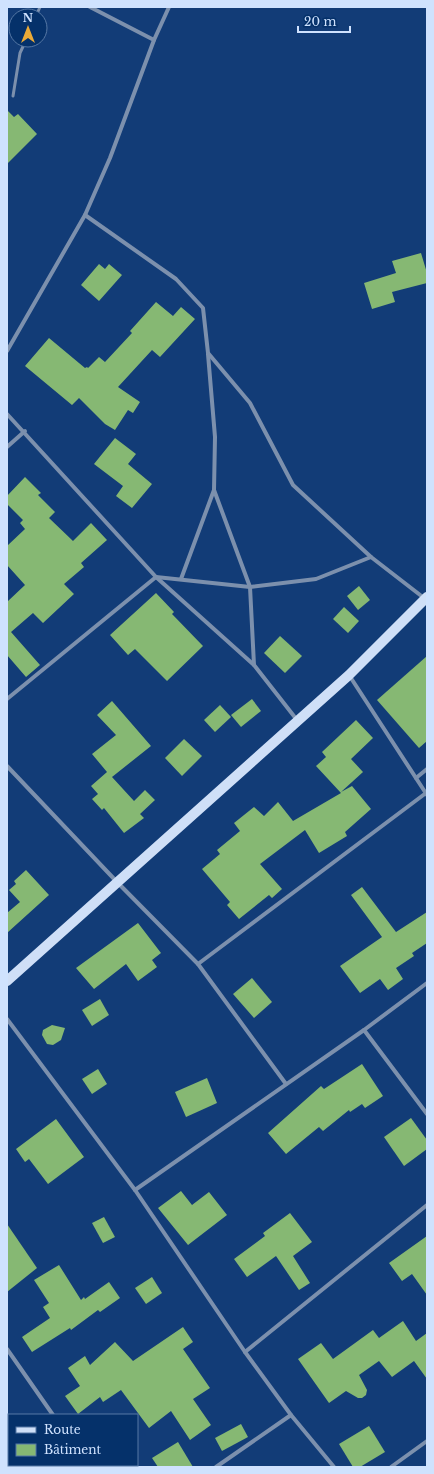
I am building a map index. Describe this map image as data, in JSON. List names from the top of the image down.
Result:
{
  "legend": ["Route", "Bâtiment"],
  "scale_bar": "20 m",
  "north": "top"
}
